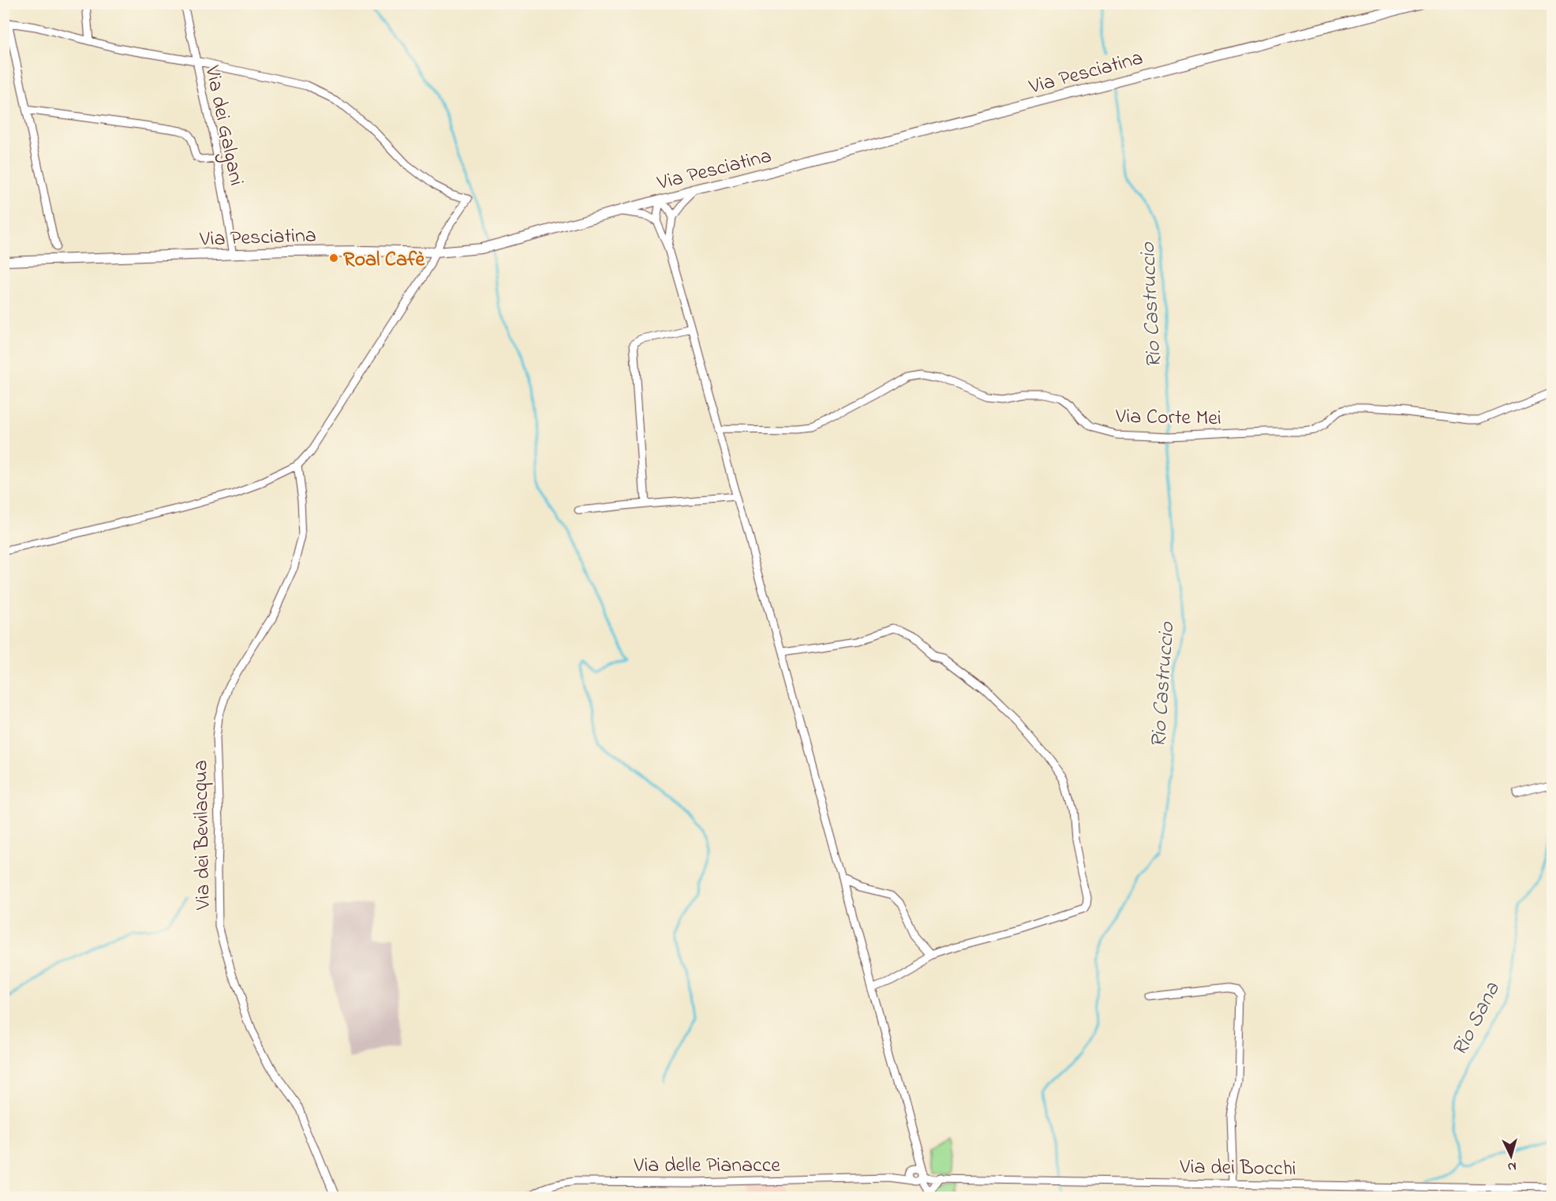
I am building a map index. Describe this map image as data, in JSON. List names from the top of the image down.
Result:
{
  "streets": {
    "main road": ["Via Pesciatina"],
    "street": [
      "Via dei Galgani",
      "Via Corte Mei",
      "Via dei Bevilacqua",
      "Via delle Pianacce",
      "Via dei Bocchi"
    ]
  },
  "crossings": [
    ["Via Pesciatina", "Via dei Galgani"],
    ["Via delle Pianacce", "Via dei Bocchi"]
  ],
  "water": ["Rio Castruccio", "Rio Sana"],
  "places": ["Roal Cafè"],
  "north": "bottom"
}
